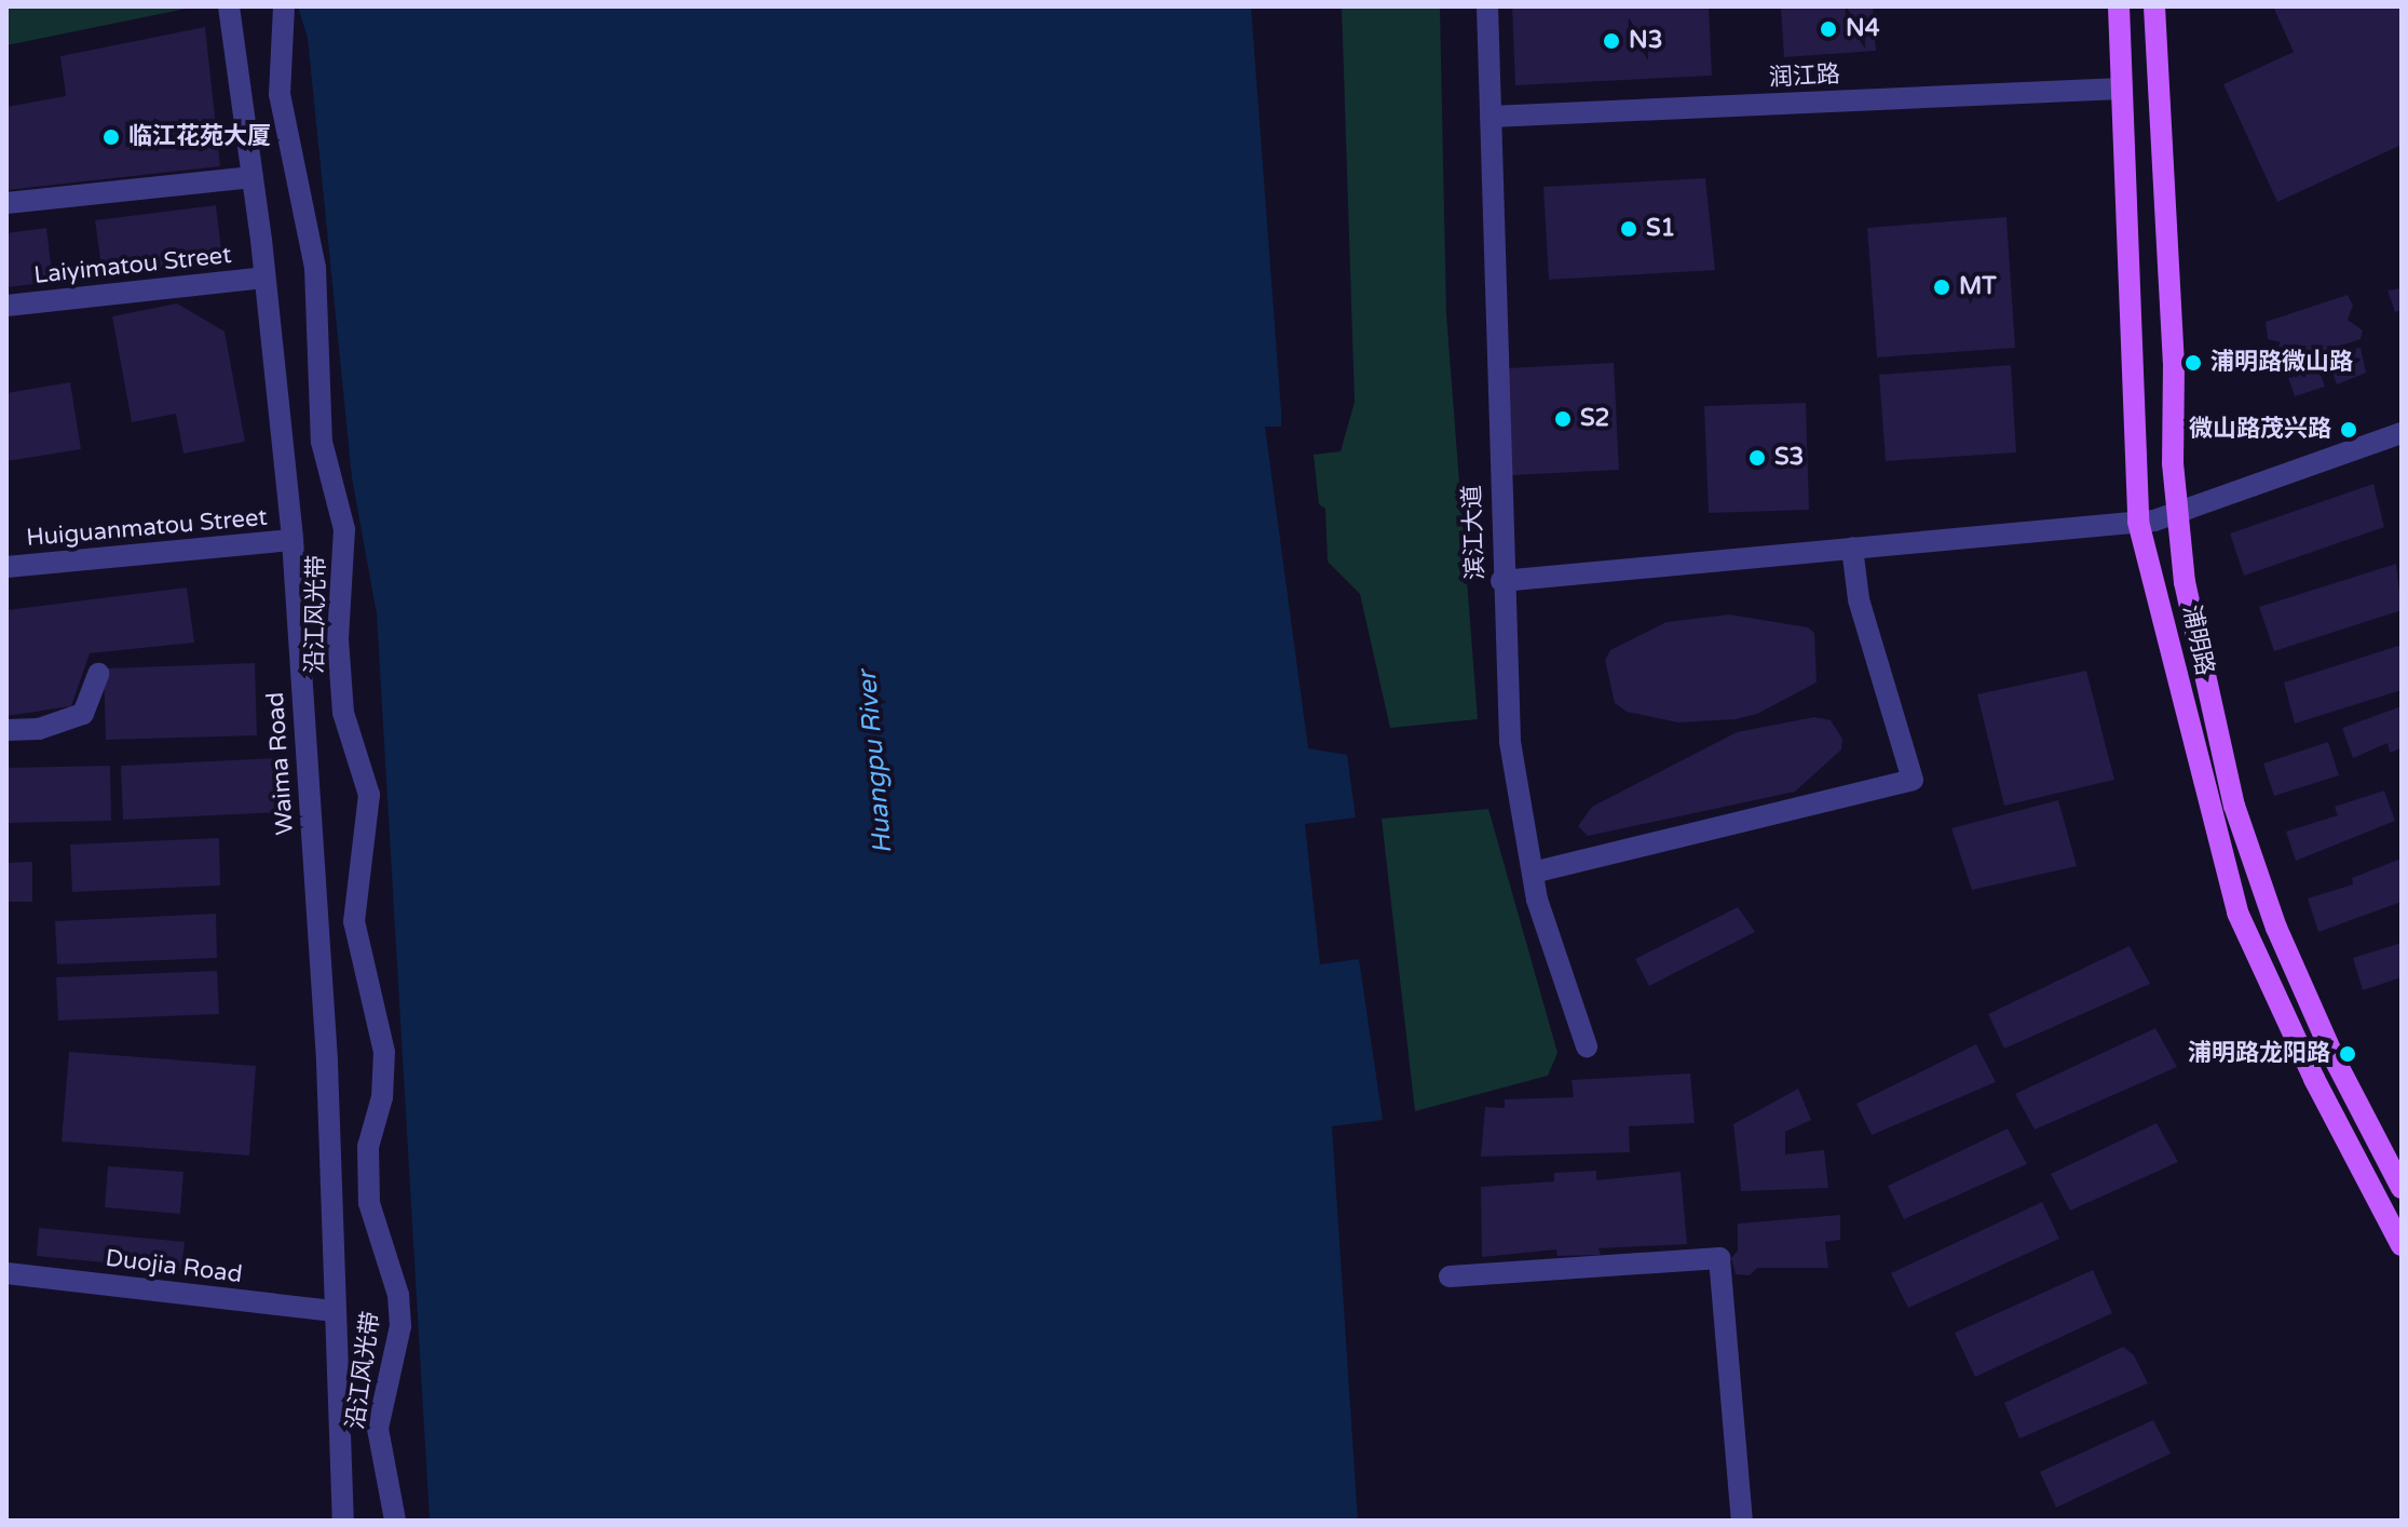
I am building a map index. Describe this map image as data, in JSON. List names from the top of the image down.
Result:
{
  "streets": {
    "main road": ["浦明路"],
    "street": [
      "润江路",
      "Laiyimatou Street",
      "Huiguanmatou Street",
      "滨江大道",
      "沿江风光带",
      "Waima Road",
      "Duojia Road"
    ]
  },
  "crossings": [
    ["润江路", "滨江大道"],
    ["润江路", "浦明路"],
    ["Laiyimatou Street", "Waima Road"],
    ["Huiguanmatou Street", "Waima Road"],
    ["Waima Road", "Duojia Road"]
  ],
  "water": ["Huangpu River"],
  "places": [
    "N4",
    "N3",
    "临江花苑大厦",
    "S1",
    "MT",
    "浦明路微山路",
    "S2",
    "微山路茂兴路",
    "S3",
    "浦明路龙阳路"
  ]
}
